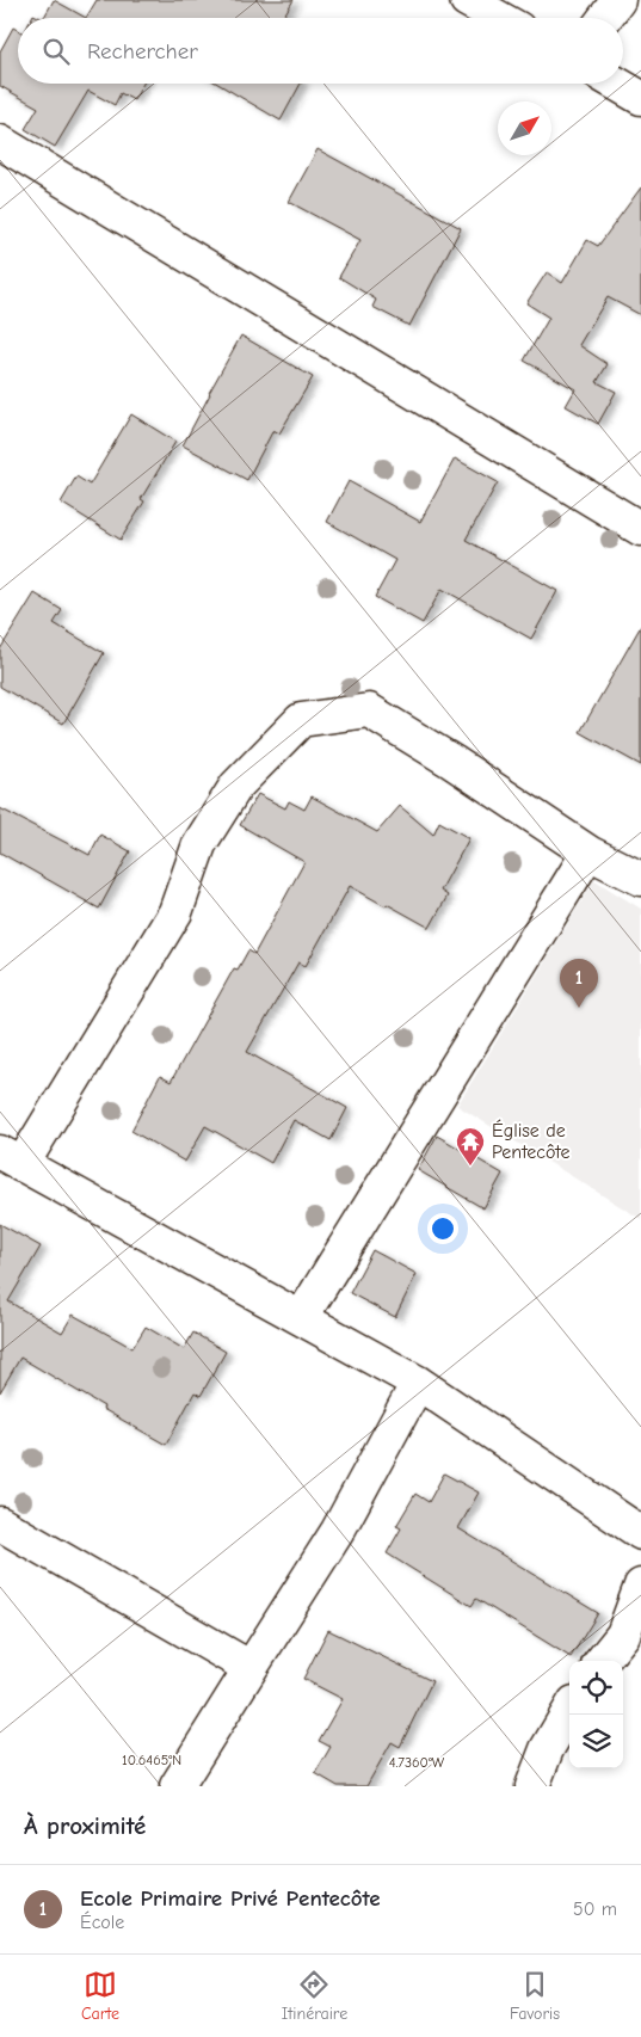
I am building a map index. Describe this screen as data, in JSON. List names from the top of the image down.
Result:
{
  "places": {
    "temple": ["Église de Pentecôte"]
  },
  "north": "top right",
  "page": {
    "search": "Rechercher",
    "pins": "1",
    "heading": "À proximité",
    "list": [
      {
        "mark": "1",
        "name": "Ecole Primaire Privé Pentecôte",
        "note": "École",
        "value": "50 m"
      }
    ],
    "nav": ["Carte", "Itinéraire", "Favoris"]
  },
  "coordinates": ["10.6465°N", "4.7360°W"]
}
